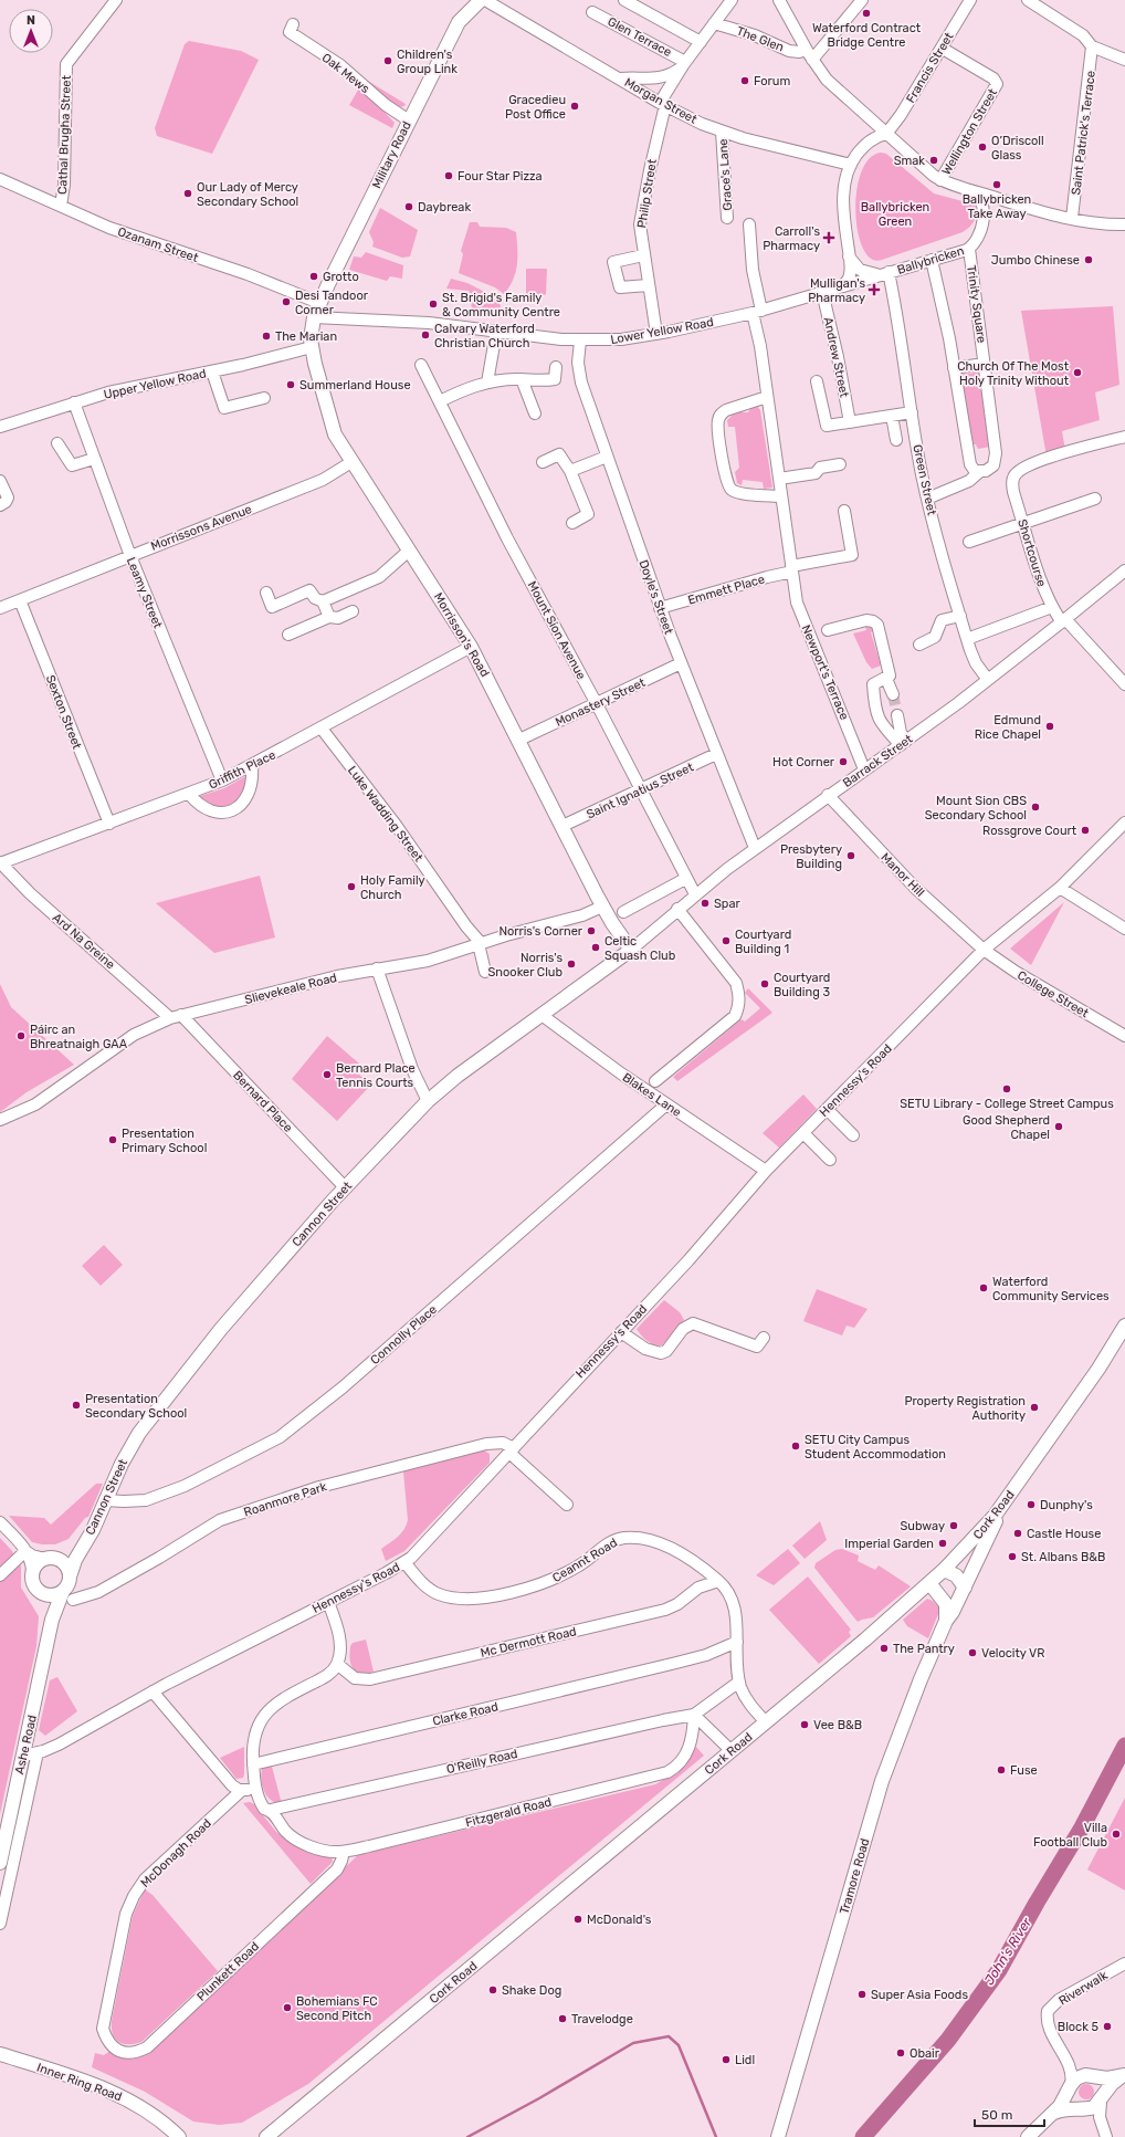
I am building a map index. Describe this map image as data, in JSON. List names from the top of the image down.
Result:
{
  "streets": {
    "main road": [
      "Military Road",
      "Morrisson's Road",
      "Cannon Street",
      "Cork Road",
      "Ashe Road",
      "Tramore Road",
      "Inner Ring Road"
    ],
    "street": [
      "Glen Terrace",
      "The Glen",
      "Francis Street",
      "Oak Mews",
      "Morgan Street",
      "Wellington Street",
      "Saint Patrick's Terrace",
      "Cathal Brugha Street",
      "Grace's Lane",
      "Philip Street",
      "Ozanam Street",
      "Ballybricken",
      "Trinity Square",
      "Lower Yellow Road",
      "Andrew Street",
      "Upper Yellow Road",
      "Green Street",
      "Morrissons Avenue",
      "Shortcourse",
      "Emmett Place",
      "Leamy Street",
      "Doyle's Street",
      "Mount Sion Avenue",
      "Newport's Terrace",
      "Monastery Street",
      "Sexton Street",
      "Barrack Street",
      "Griffith Place",
      "Saint Ignatius Street",
      "Luke Wadding Street",
      "Manor Hill",
      "Ard Na Greine",
      "Slievekeale Road",
      "College Street",
      "Hennessy's Road",
      "Blakes Lane",
      "Bernard Place",
      "Connolly Place",
      "Roanmore Park",
      "Ceannt Road",
      "Mc Dermott Road",
      "Clarke Road",
      "O'Reilly Road",
      "Fitzgerald Road",
      "McDonagh Road",
      "Plunkett Road",
      "Riverwalk"
    ]
  },
  "crossings": [
    ["The Glen", "Francis Street"],
    ["Francis Street", "Wellington Street"],
    ["Oak Mews", "Military Road"],
    ["Morgan Street", "Grace's Lane"],
    ["Morgan Street", "Philip Street"],
    ["Cathal Brugha Street", "Ozanam Street"],
    ["Military Road", "Ozanam Street"],
    ["Military Road", "Lower Yellow Road"],
    ["Military Road", "Morrisson's Road"],
    ["Philip Street", "Lower Yellow Road"],
    ["Ballybricken", "Trinity Square"],
    ["Ballybricken", "Lower Yellow Road"],
    ["Ballybricken", "Andrew Street"],
    ["Ballybricken", "Green Street"],
    ["Trinity Square", "Green Street"],
    ["Lower Yellow Road", "Andrew Street"],
    ["Lower Yellow Road", "Doyle's Street"],
    ["Lower Yellow Road", "Morrisson's Road"],
    ["Lower Yellow Road", "Newport's Terrace"],
    ["Upper Yellow Road", "Leamy Street"],
    ["Upper Yellow Road", "Morrisson's Road"],
    ["Green Street", "Barrack Street"],
    ["Morrissons Avenue", "Leamy Street"],
    ["Morrissons Avenue", "Morrisson's Road"],
    ["Morrissons Avenue", "Sexton Street"],
    ["Shortcourse", "Barrack Street"],
    ["Emmett Place", "Doyle's Street"],
    ["Emmett Place", "Newport's Terrace"],
    ["Leamy Street", "Griffith Place"],
    ["Doyle's Street", "Monastery Street"],
    ["Doyle's Street", "Barrack Street"],
    ["Doyle's Street", "Saint Ignatius Street"],
    ["Mount Sion Avenue", "Monastery Street"],
    ["Mount Sion Avenue", "Barrack Street"],
    ["Mount Sion Avenue", "Saint Ignatius Street"],
    ["Morrisson's Road", "Monastery Street"],
    ["Morrisson's Road", "Barrack Street"],
    ["Morrisson's Road", "Griffith Place"],
    ["Morrisson's Road", "Saint Ignatius Street"],
    ["Morrisson's Road", "Slievekeale Road"],
    ["Morrisson's Road", "Cannon Street"],
    ["Newport's Terrace", "Barrack Street"],
    ["Sexton Street", "Griffith Place"],
    ["Barrack Street", "Manor Hill"],
    ["Barrack Street", "Cannon Street"],
    ["Griffith Place", "Luke Wadding Street"],
    ["Griffith Place", "Ard Na Greine"],
    ["Luke Wadding Street", "Slievekeale Road"],
    ["Manor Hill", "College Street"],
    ["Manor Hill", "Hennessy's Road"],
    ["Ard Na Greine", "Slievekeale Road"],
    ["Ard Na Greine", "Bernard Place"],
    ["Slievekeale Road", "Bernard Place"],
    ["College Street", "Hennessy's Road"],
    ["Hennessy's Road", "Blakes Lane"],
    ["Hennessy's Road", "Roanmore Park"],
    ["Hennessy's Road", "Ceannt Road"],
    ["Hennessy's Road", "Ashe Road"],
    ["Blakes Lane", "Cannon Street"],
    ["Blakes Lane", "Connolly Place"],
    ["Bernard Place", "Cannon Street"],
    ["Cannon Street", "Connolly Place"],
    ["Cannon Street", "Roanmore Park"],
    ["Cannon Street", "Ashe Road"],
    ["Roanmore Park", "Ashe Road"],
    ["Cork Road", "Ceannt Road"],
    ["Cork Road", "Tramore Road"],
    ["Ceannt Road", "Mc Dermott Road"],
    ["Ceannt Road", "Clarke Road"],
    ["O'Reilly Road", "Fitzgerald Road"],
    ["Fitzgerald Road", "Plunkett Road"],
    ["McDonagh Road", "Plunkett Road"]
  ],
  "water": ["John's River"],
  "parks": ["Ballybricken Green"],
  "places": {
    "other": [
      "Waterford Contract Bridge Centre",
      "Children's Group Link",
      "Forum",
      "Gracedieu Post Office",
      "O’Driscoll Glass",
      "Smak",
      "Four Star Pizza",
      "Ballybricken Take Away",
      "Our Lady of Mercy Secondary School",
      "Daybreak",
      "Jumbo Chinese",
      "Grotto",
      "Desi Tandoor Corner",
      "St. Brigid's Family & Community Centre",
      "Calvary Waterford Christian Church",
      "The Marian",
      "Church Of The Most Holy Trinity Without",
      "Summerland House",
      "Edmund Rice Chapel",
      "Hot Corner",
      "Mount Sion CBS Secondary School",
      "Rossgrove Court",
      "Presbytery Building",
      "Holy Family Church",
      "Spar",
      "Norris's Corner",
      "Courtyard Building 1",
      "Celtic Squash Club",
      "Norris's Snooker Club",
      "Courtyard Building 3",
      "Páirc an Bhreatnaigh GAA",
      "Bernard Place Tennis Courts",
      "SETU Library - College Street Campus",
      "Good Shepherd Chapel",
      "Presentation Primary School",
      "Waterford Community Services",
      "Presentation Secondary School",
      "Property Registration Authority",
      "SETU City Campus Student Accommodation",
      "Dunphy's",
      "Subway",
      "Castle House",
      "Imperial Garden",
      "St. Albans B&B",
      "The Pantry",
      "Velocity VR",
      "Vee B&B",
      "Fuse",
      "Villa Football Club",
      "McDonald's",
      "Shake Dog",
      "Super Asia Foods",
      "Bohemians FC Second Pitch",
      "Travelodge",
      "Block 5",
      "Obair",
      "Lidl"
    ],
    "health": ["Carroll's Pharmacy", "Mulligan's Pharmacy"]
  },
  "scale_bar": "50 m",
  "north": "top"
}
